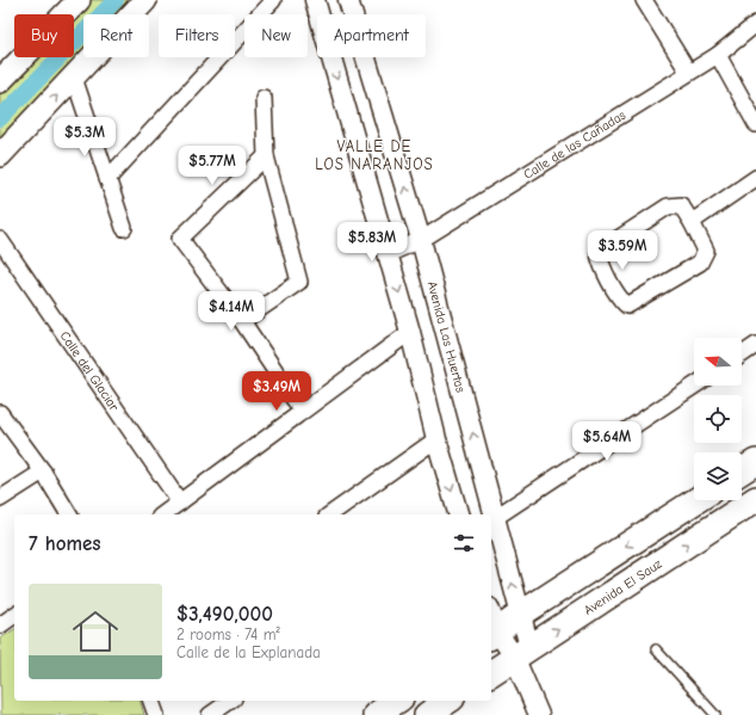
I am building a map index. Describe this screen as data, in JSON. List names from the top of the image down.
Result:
{
  "streets": {
    "main road": ["Avenida El Sauz"],
    "street": ["Calle de las Cañadas", "Avenida Las Huertas", "Calle del Glaciar"]
  },
  "crossings": [
    ["Calle de las Cañadas", "Avenida Las Huertas"],
    ["Avenida Las Huertas", "Avenida El Sauz"]
  ],
  "districts": ["VALLE DE LOS NARANJOS"],
  "north": "left",
  "page": {
    "chip": [
      "Buy",
      "Rent",
      "Filters",
      "New",
      "Apartment"
    ],
    "price": [
      "$5.3M",
      "$5.77M",
      "$5.83M",
      "$3.59M",
      "$4.14M",
      "$3.49M",
      "$5.64M"
    ],
    "heading": "7 homes",
    "list": [
      {
        "name": "$3,490,000",
        "note": "2 rooms · 74 m² · Calle de la Explanada"
      }
    ]
  }
}
